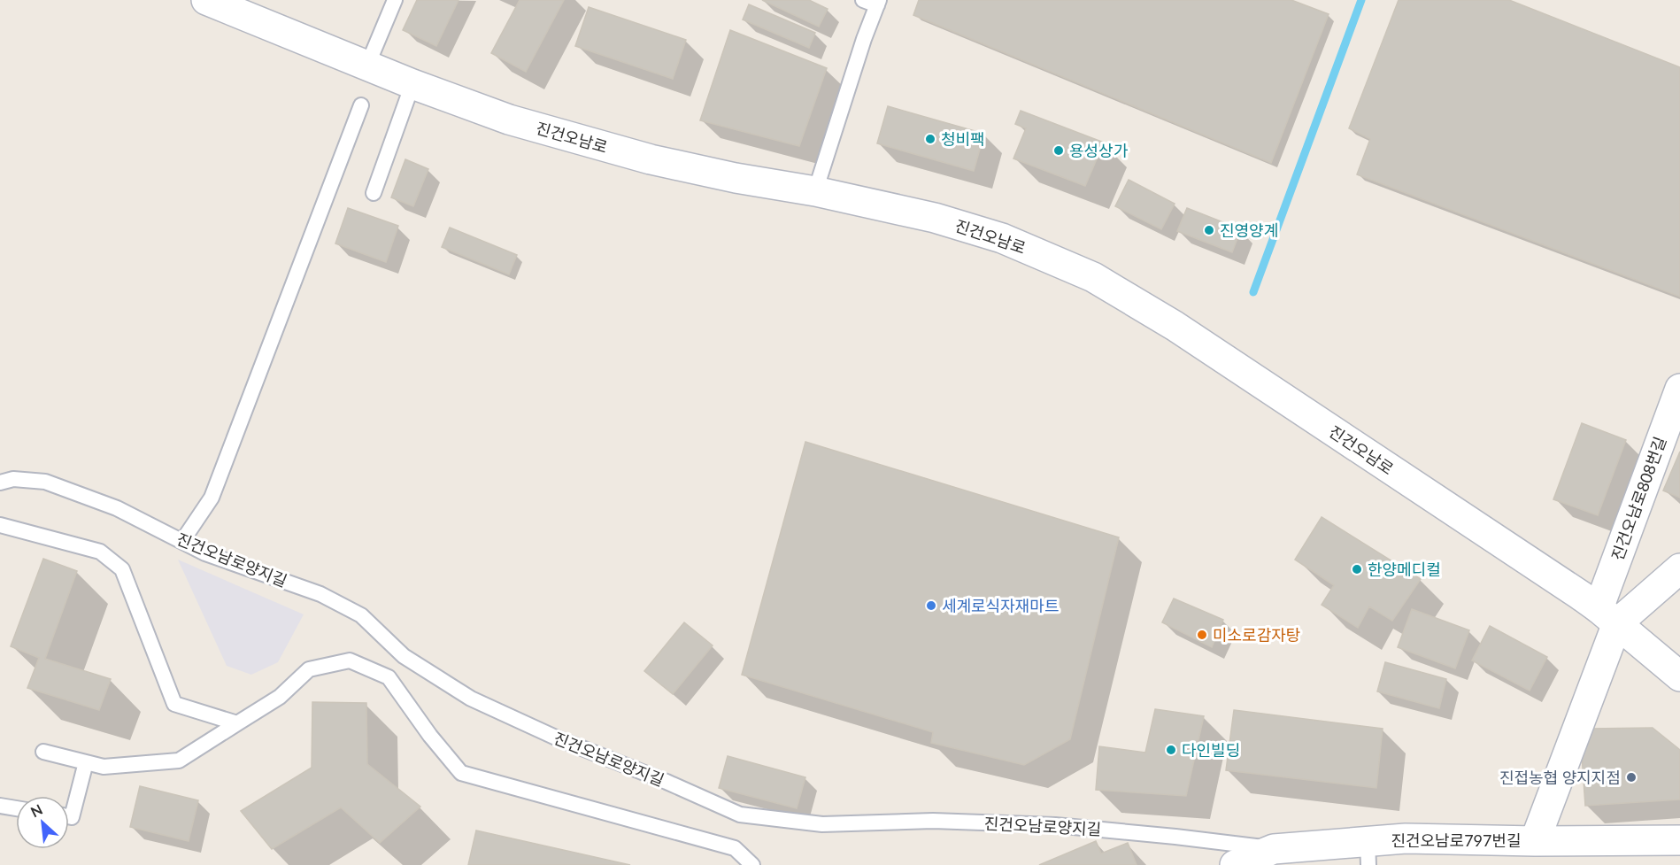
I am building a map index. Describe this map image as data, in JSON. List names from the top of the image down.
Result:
{
  "streets": {
    "main road": ["진건오남로", "진건오남로808번길", "진건오남로797번길"],
    "lane": ["진건오남로양지길"]
  },
  "crossings": [
    ["진건오남로", "진건오남로808번길"],
    ["진건오남로808번길", "진건오남로797번길"],
    ["진건오남로양지길", "진건오남로797번길"]
  ],
  "places": [
    "청비팩",
    "용성상가",
    "진영양계",
    "한양메디컬",
    "세계로식자재마트",
    "미소로감자탕",
    "다인빌딩",
    "진접농협 양지지점"
  ],
  "north": "top left"
}
